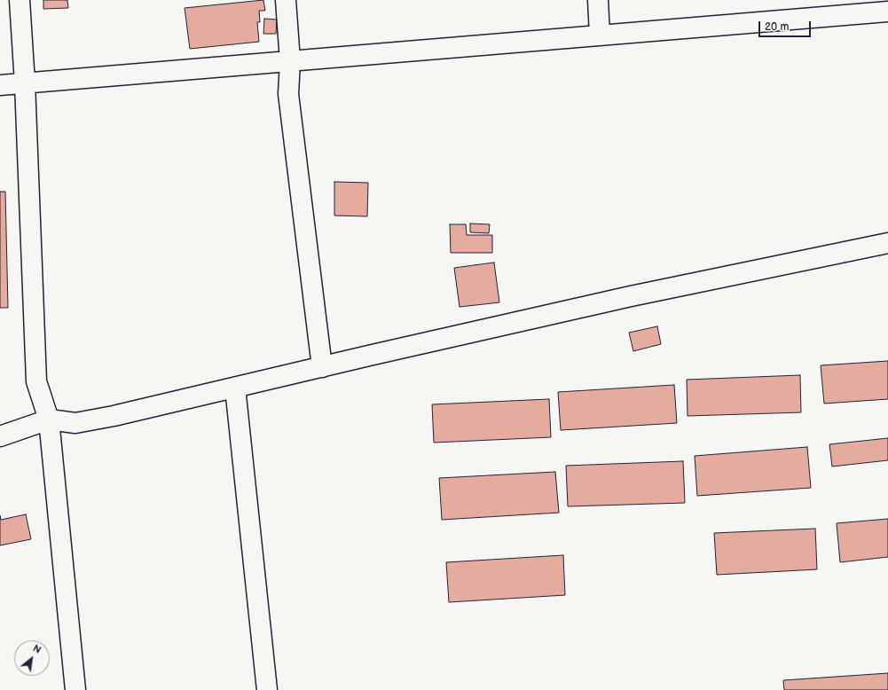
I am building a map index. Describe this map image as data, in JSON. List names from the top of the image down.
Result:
{
  "scale_bar": "20 m",
  "north": "top right"
}
